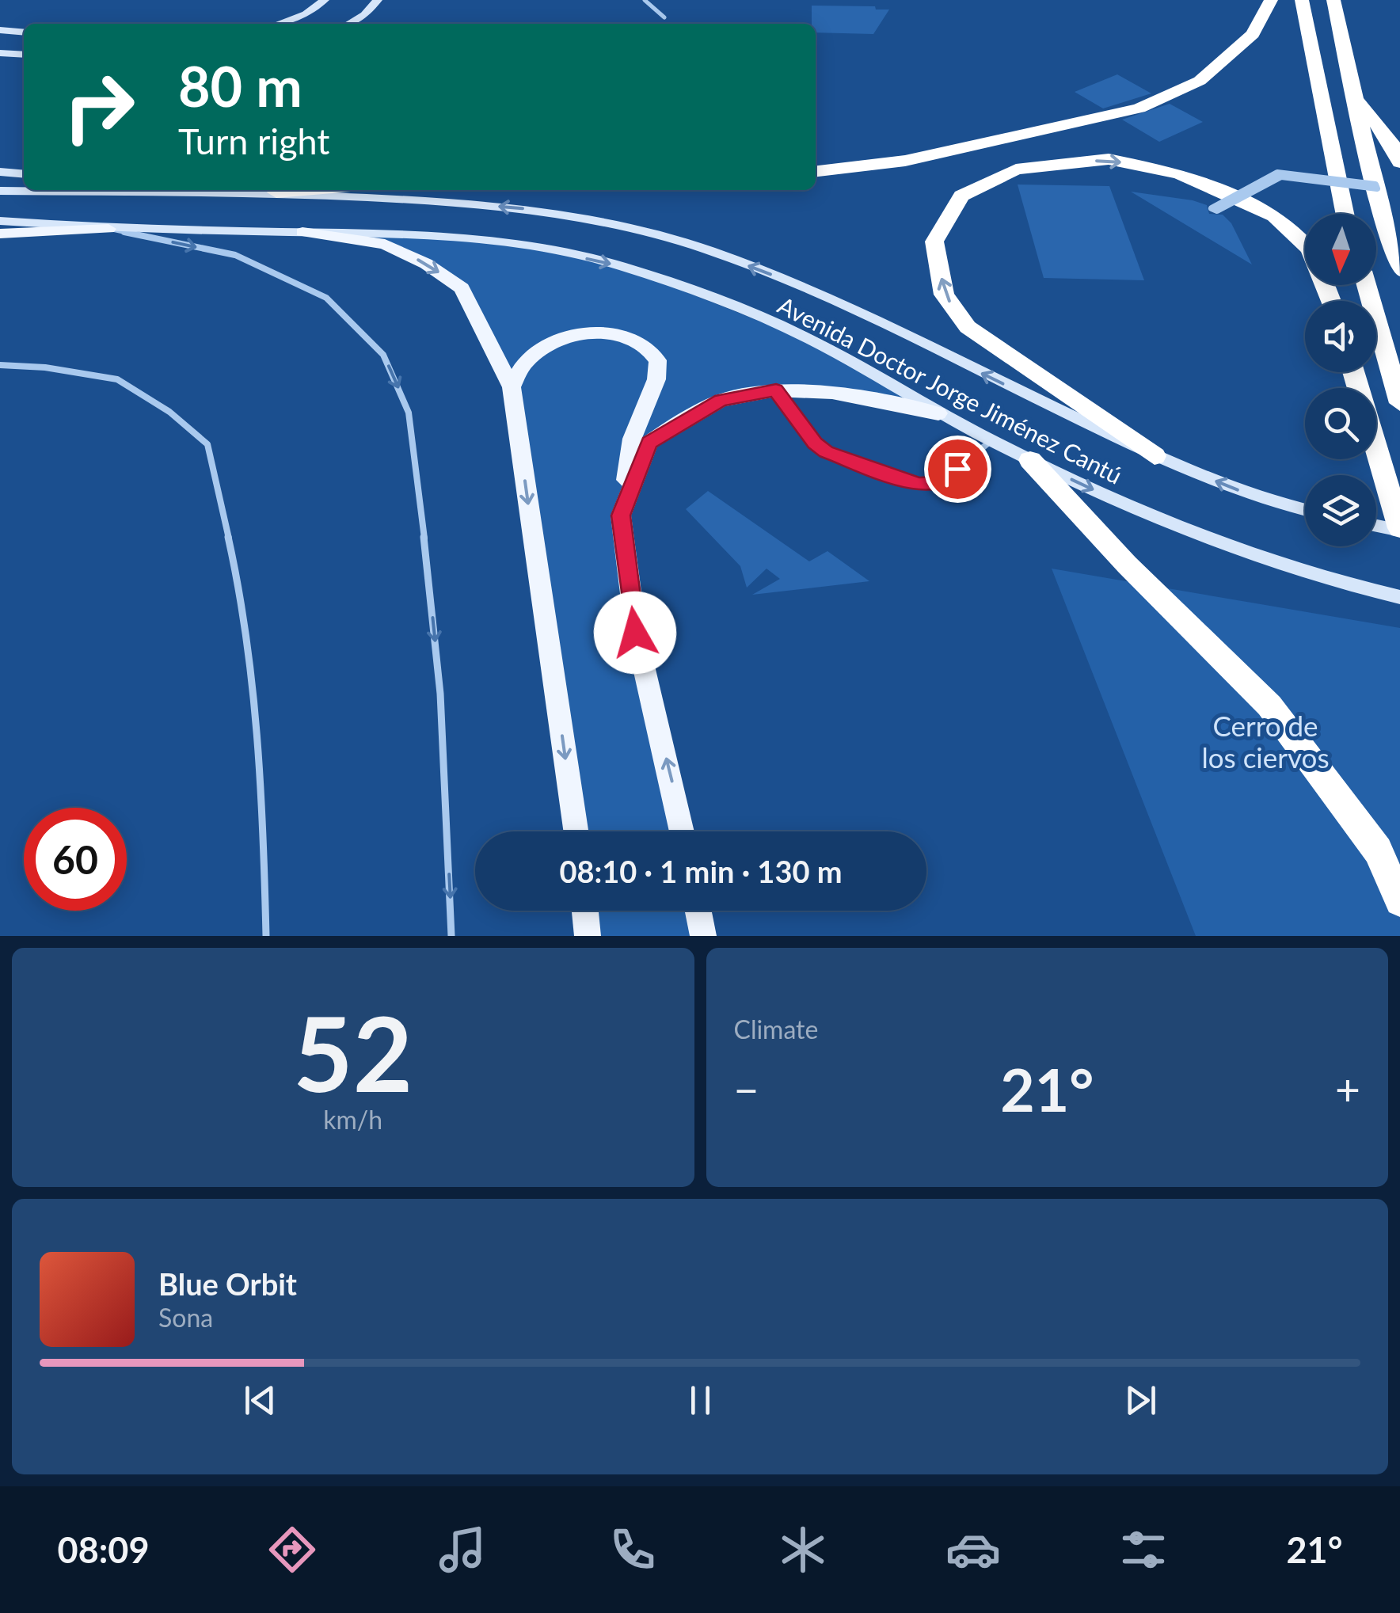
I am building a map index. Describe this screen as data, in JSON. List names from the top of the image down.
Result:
{
  "streets": {
    "main road": ["Avenida Doctor Jorge Jiménez Cantú"]
  },
  "parks": ["Cerro de los ciervos"],
  "north": "bottom",
  "page": {
    "turn": ["80 m", "Turn right"],
    "limit": "60",
    "trip": "08:10 · 1 min · 130 m",
    "tile": [
      ["52", "km/h"],
      "Climate"
    ],
    "heat": ["−", "21°", "+"],
    "song": ["Blue Orbit", "Sona"],
    "tabs": ["08:09", "21°"]
  }
}
